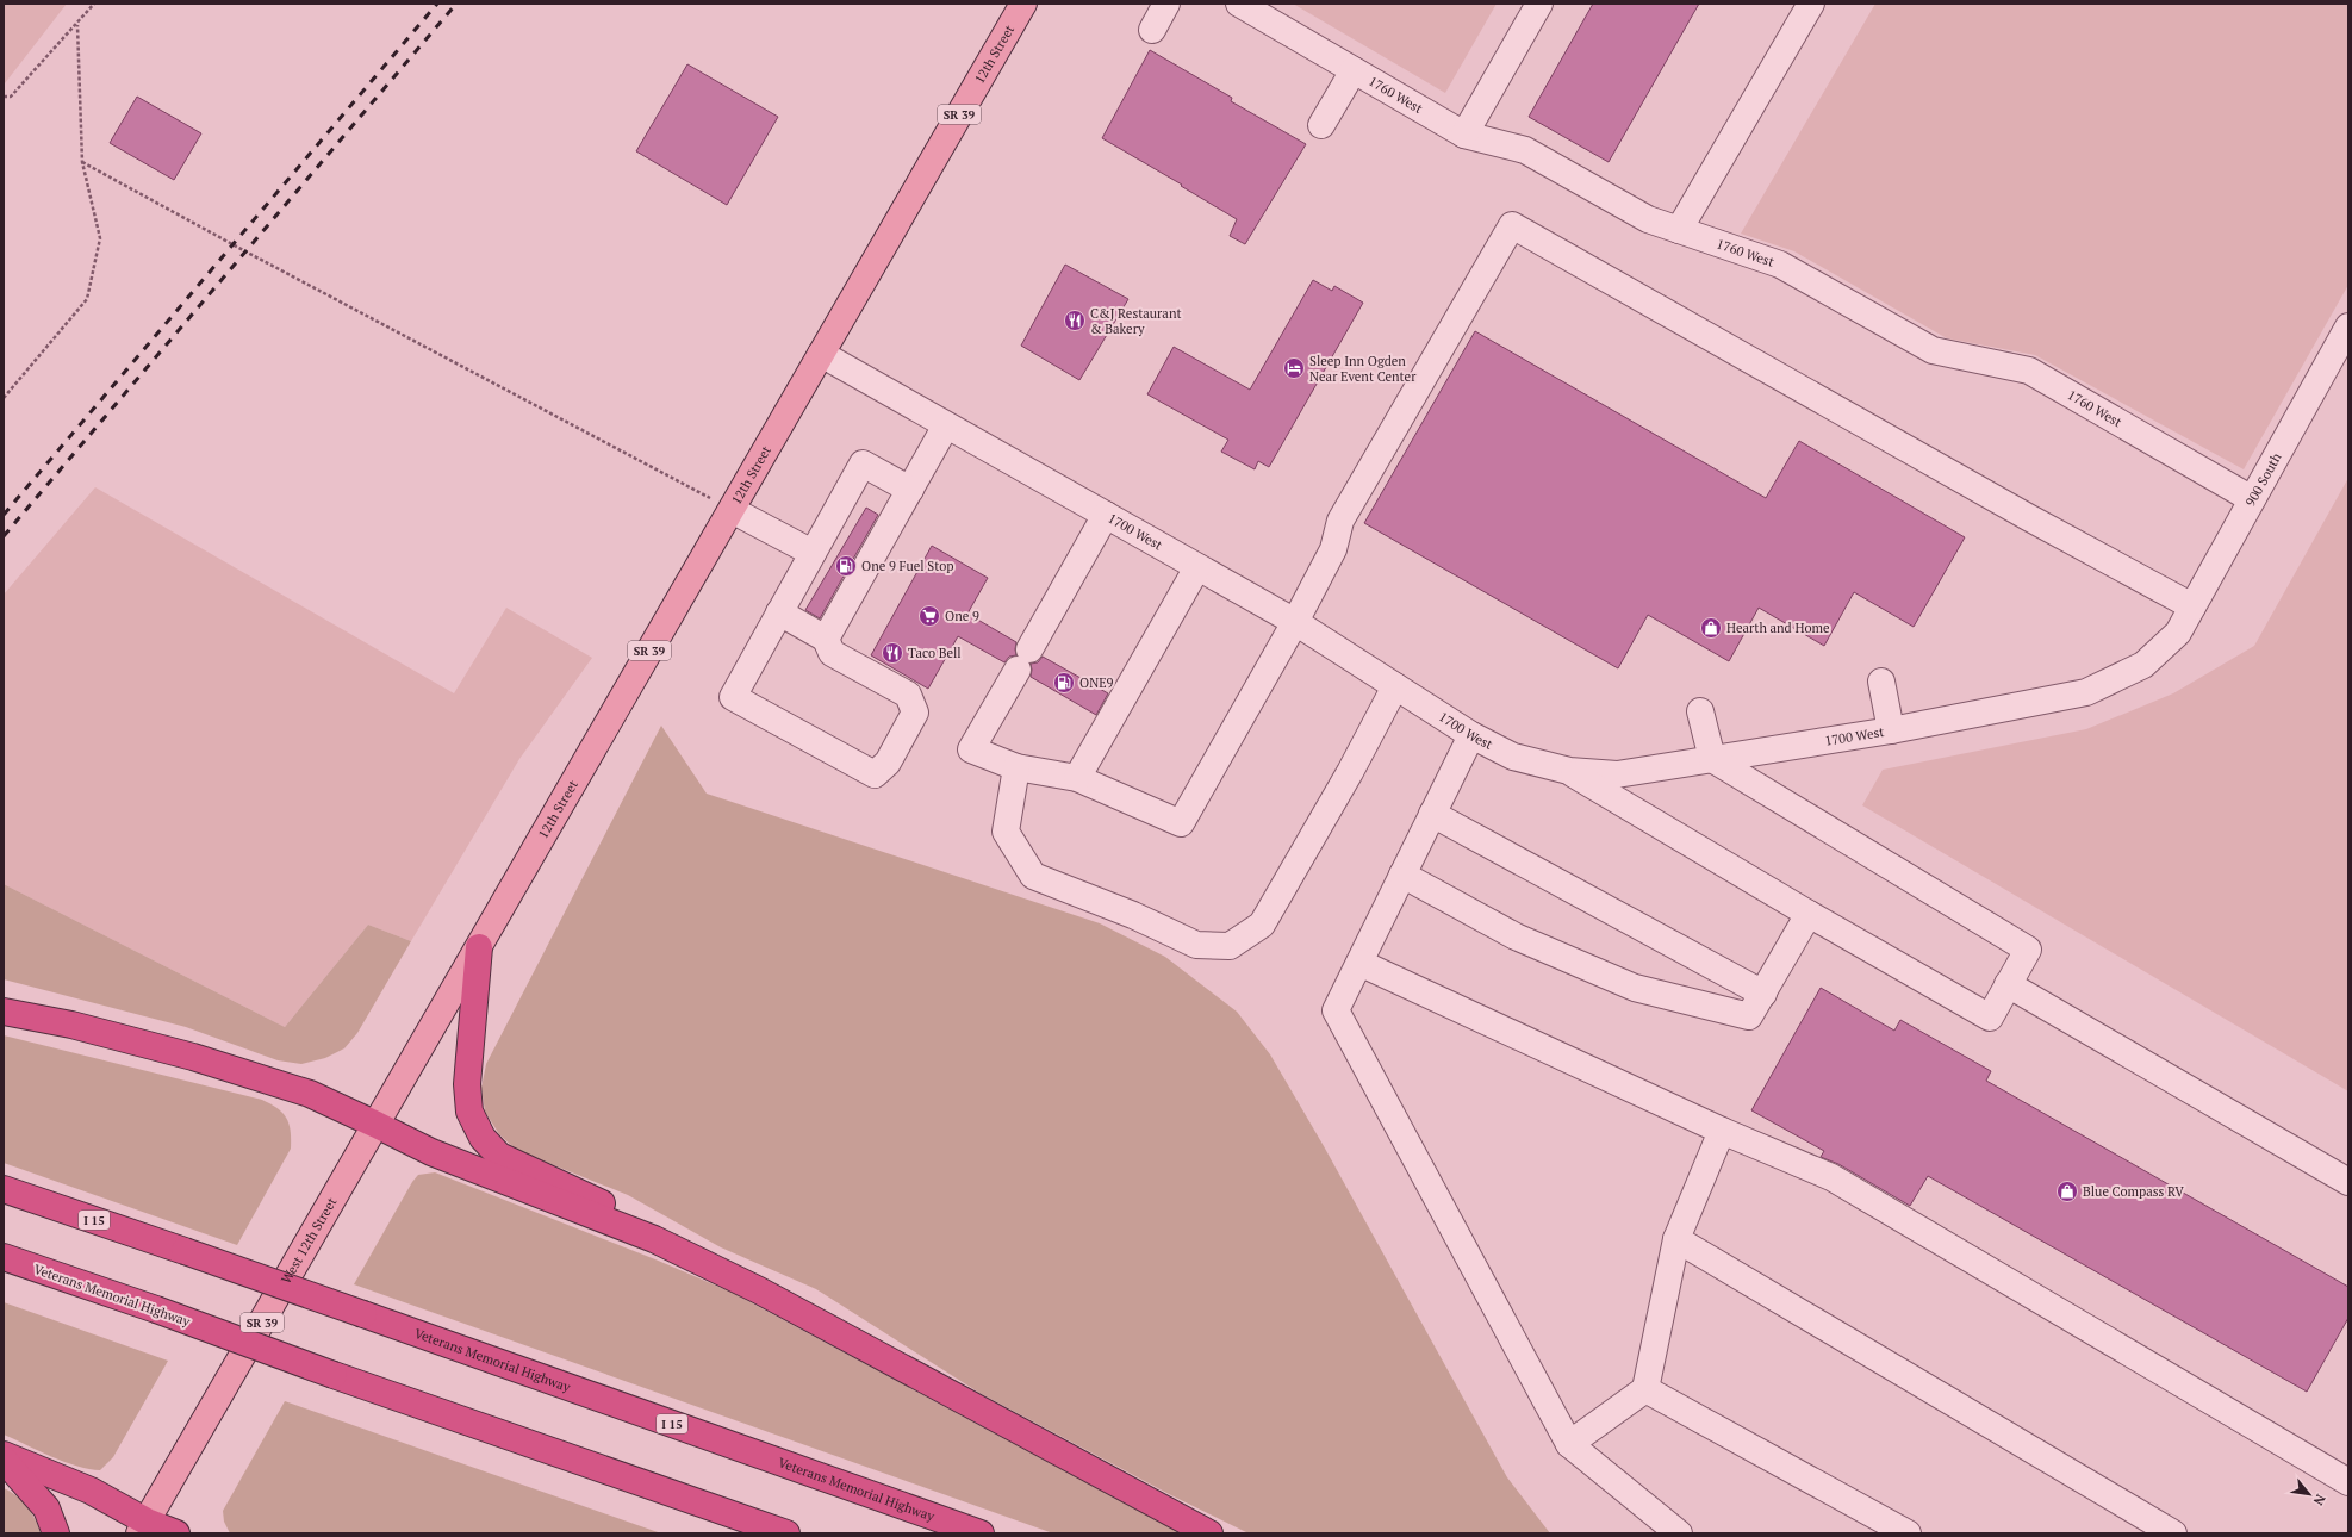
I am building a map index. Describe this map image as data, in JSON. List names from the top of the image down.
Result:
{
  "streets": {
    "highway": ["I 15", "Veterans Memorial Highway"],
    "main road": ["12th Street", "SR 39", "West 12th Street"],
    "street": ["1760 West", "900 South", "1700 West"]
  },
  "crossings": [
    ["12th Street", "1700 West"],
    ["12th Street", "West 12th Street"],
    ["1760 West", "900 South"],
    ["900 South", "1700 West"]
  ],
  "places": {
    "restaurant": ["C&J Restaurant & Bakery", "Taco Bell"],
    "hotel": ["Sleep Inn Ogden Near Event Center"],
    "fuel station": ["One 9 Fuel Stop", "ONE9"],
    "supermarket": ["One 9"],
    "shop": ["Hearth and Home", "Blue Compass RV"]
  },
  "north": "bottom right"
}
